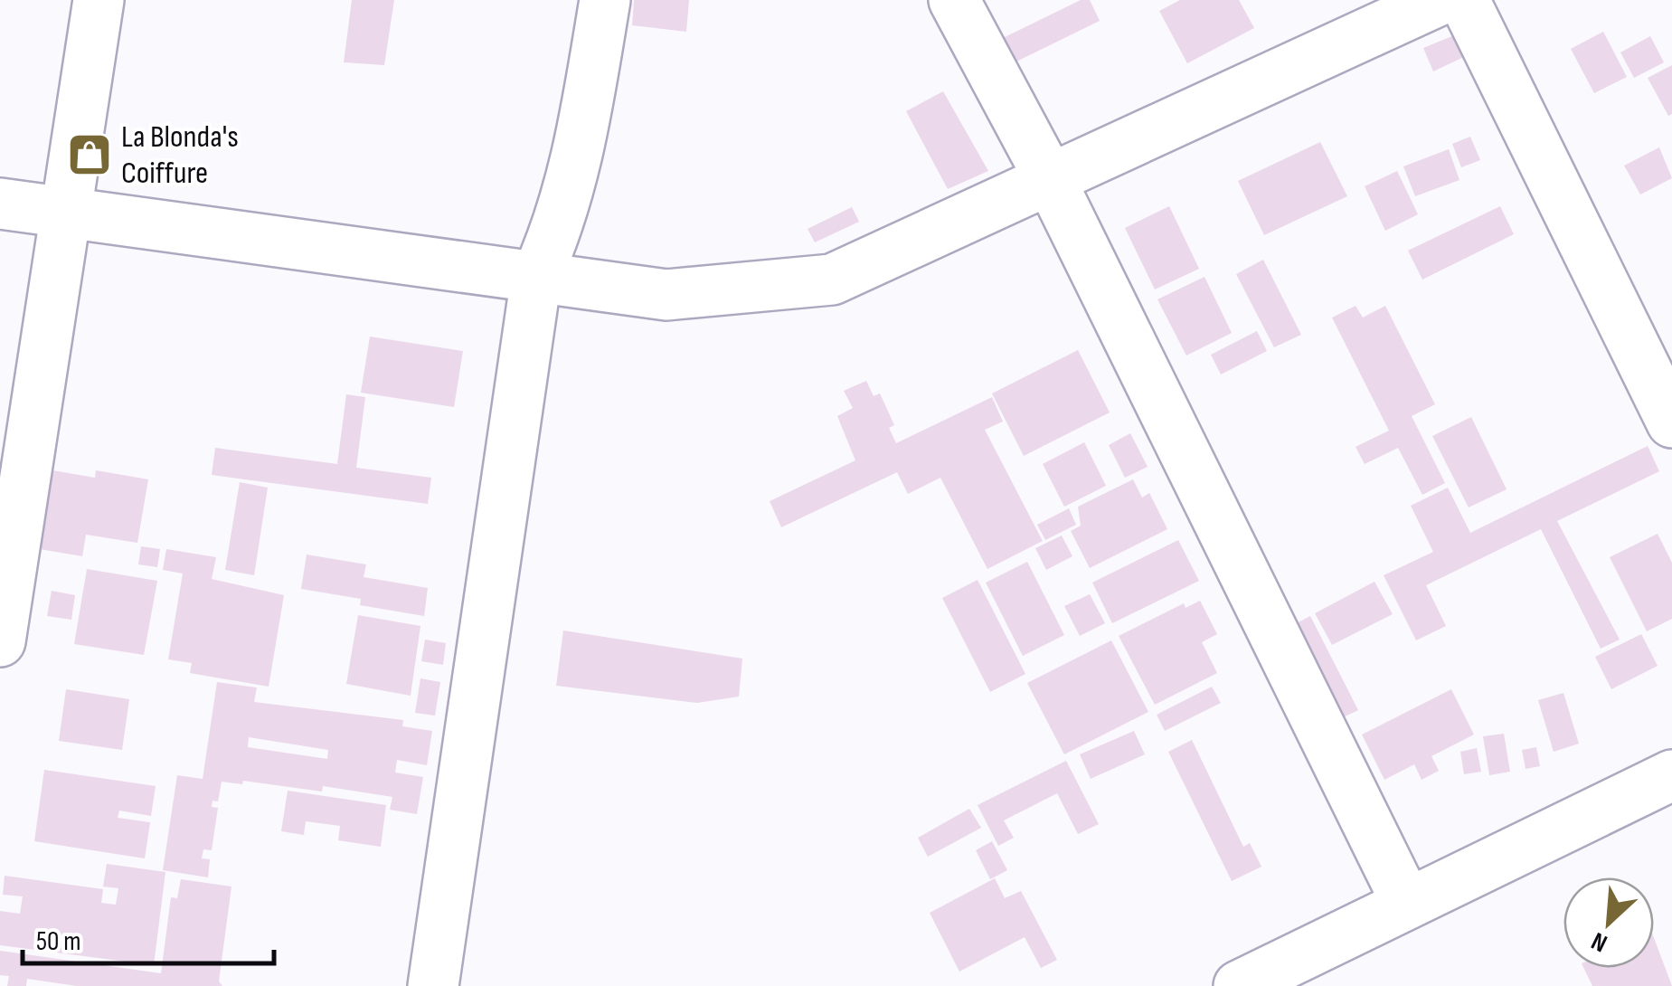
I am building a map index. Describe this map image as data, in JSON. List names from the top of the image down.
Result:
{
  "places": {
    "shop": ["La Blonda's Coiffure"]
  },
  "scale_bar": "50 m",
  "north": "bottom left"
}
